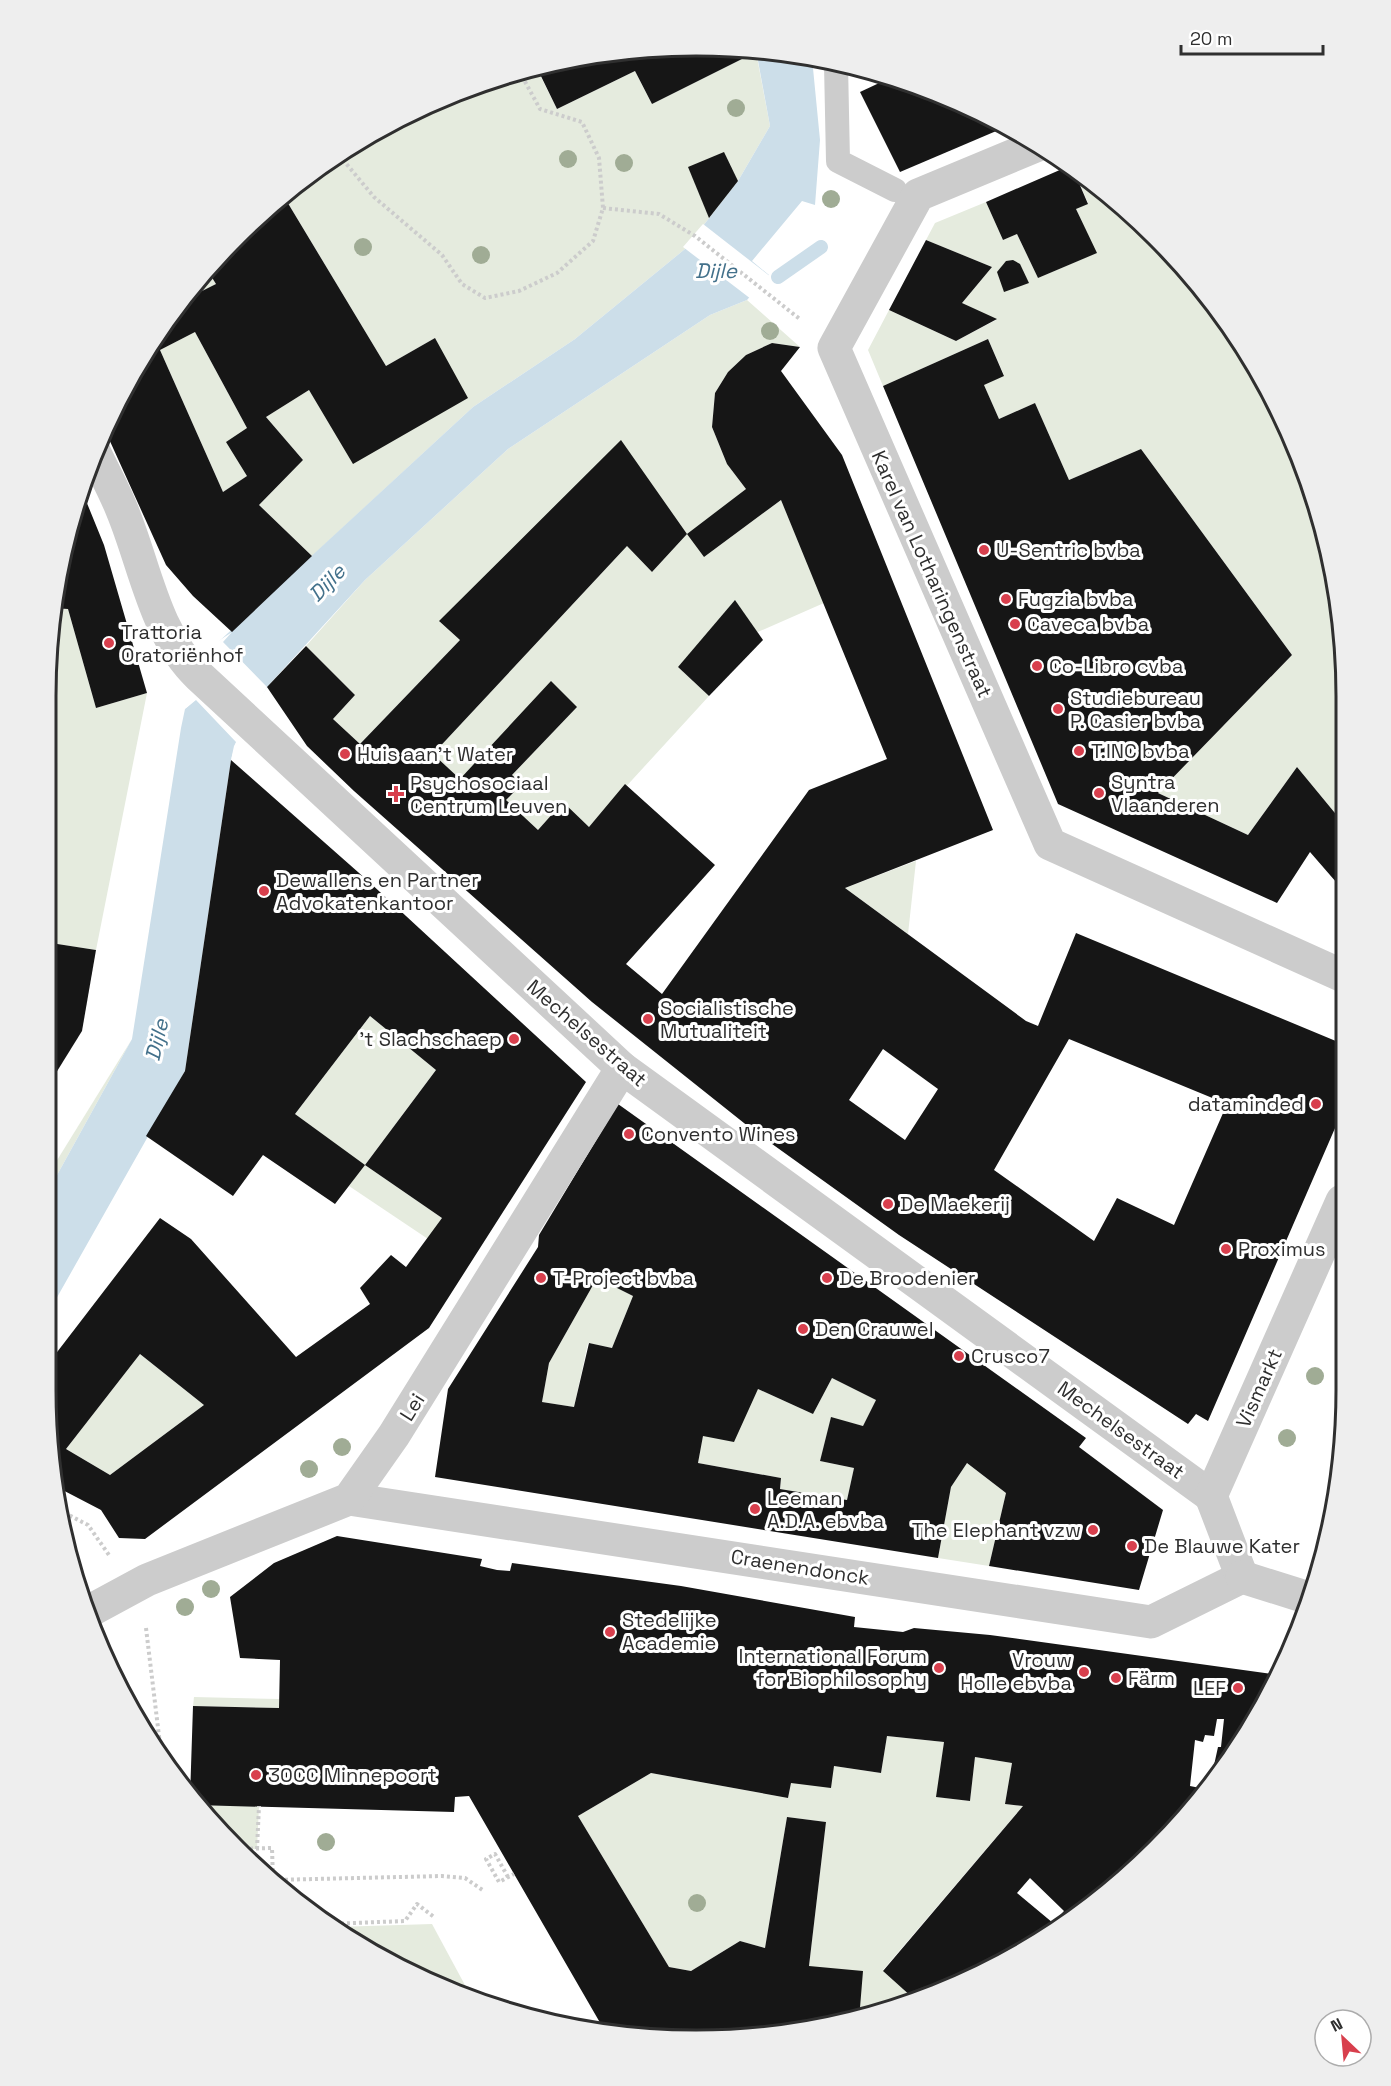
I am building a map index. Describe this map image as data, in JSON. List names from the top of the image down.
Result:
{
  "streets": {
    "street": [
      "Karel van Lotharingenstraat",
      "Mechelsestraat",
      "Vismarkt",
      "Lei",
      "Craenendonck"
    ]
  },
  "crossings": [
    ["Mechelsestraat", "Vismarkt"],
    ["Mechelsestraat", "Lei"],
    ["Lei", "Craenendonck"]
  ],
  "water": ["Dijle"],
  "places": {
    "other": [
      "U-Sentric bvba",
      "Fugzia bvba",
      "Caveca bvba",
      "Trattoria Oratoriënhof",
      "Co-Libro cvba",
      "Studiebureau P. Casier bvba",
      "T.INC bvba",
      "Huis aan't Water",
      "Syntra Vlaanderen",
      "Dewallens en Partner Advokatenkantoor",
      "Socialistische Mutualiteit",
      "'t Slachschaep",
      "dataminded",
      "Convento Wines",
      "De Maekerij",
      "Proximus",
      "T-Project bvba",
      "De Broodenier",
      "Den Crauwel",
      "Crusco7",
      "Leeman A.D.A. ebvba",
      "The Elephant vzw",
      "De Blauwe Kater",
      "Stedelijke Academie",
      "International Forum for Biophilosophy",
      "Vrouw Holle ebvba",
      "Färm",
      "LEF",
      "30CC Minnepoort"
    ],
    "health": ["Psychosociaal Centrum Leuven"]
  },
  "scale_bar": "20 m",
  "north": "top left"
}
